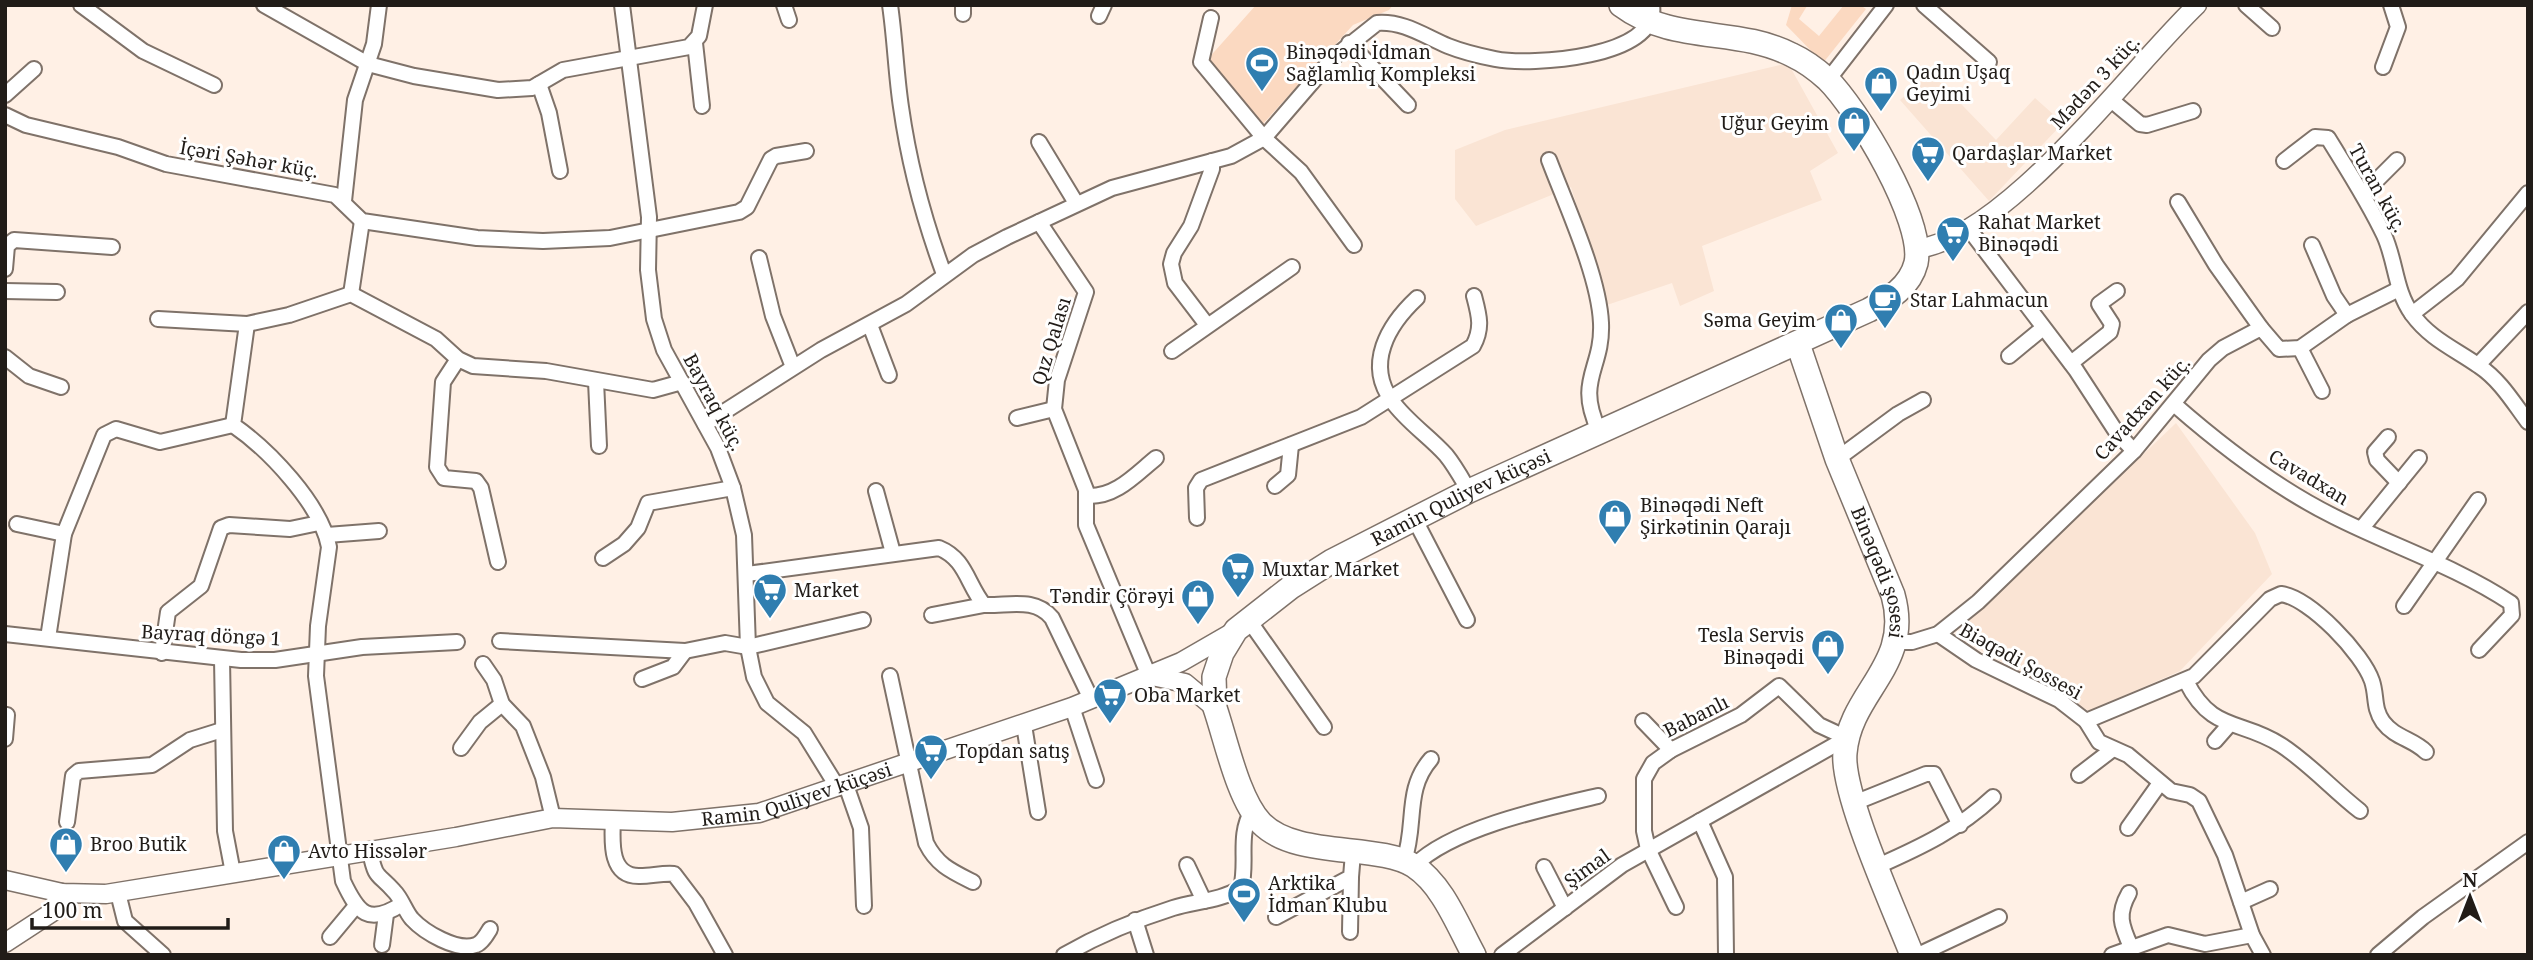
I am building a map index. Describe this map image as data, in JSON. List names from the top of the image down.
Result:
{
  "streets": {
    "main road": ["Ramin Quliyev küçəsi", "Binəqədi şosesi"],
    "street": [
      "Mədən 3 küç.",
      "İçəri Şəhər küç.",
      "Turan küç.",
      "Qız Qalası",
      "Bayraq küç.",
      "Cavadxan küç.",
      "Cavadxan",
      "Bayraq döngə 1",
      "Biəqədi Şossesi",
      "Babanlı",
      "Şimal"
    ]
  },
  "crossings": [
    ["Mədən 3 küç.", "Ramin Quliyev küçəsi"],
    ["Qız Qalası", "Ramin Quliyev küçəsi"],
    ["Bayraq küç.", "Ramin Quliyev küçəsi"],
    ["Cavadxan küç.", "Cavadxan"],
    ["Cavadxan küç.", "Binəqədi şosesi"],
    ["Cavadxan küç.", "Biəqədi Şossesi"],
    ["Ramin Quliyev küçəsi", "Binəqədi şosesi"],
    ["Binəqədi şosesi", "Babanlı"],
    ["Binəqədi şosesi", "Şimal"],
    ["Babanlı", "Şimal"]
  ],
  "places": {
    "sports": ["Binəqədi İdman Sağlamlıq Kompleksi", "Arktika İdman Klubu"],
    "shop": [
      "Qadın Uşaq Geyimi",
      "Uğur Geyim",
      "Səma Geyim",
      "Binəqədi Neft Şirkətinin Qarajı",
      "Təndir Çörəyi",
      "Tesla Servis Binəqədi",
      "Broo Butik",
      "Avto Hissələr"
    ],
    "supermarket": [
      "Qardaşlar Market",
      "Rahat Market Binəqədi",
      "Muxtar Market",
      "Market",
      "Oba Market",
      "Topdan satış"
    ],
    "cafe": ["Star Lahmacun"]
  },
  "scale_bar": "100 m",
  "north": "top"
}
